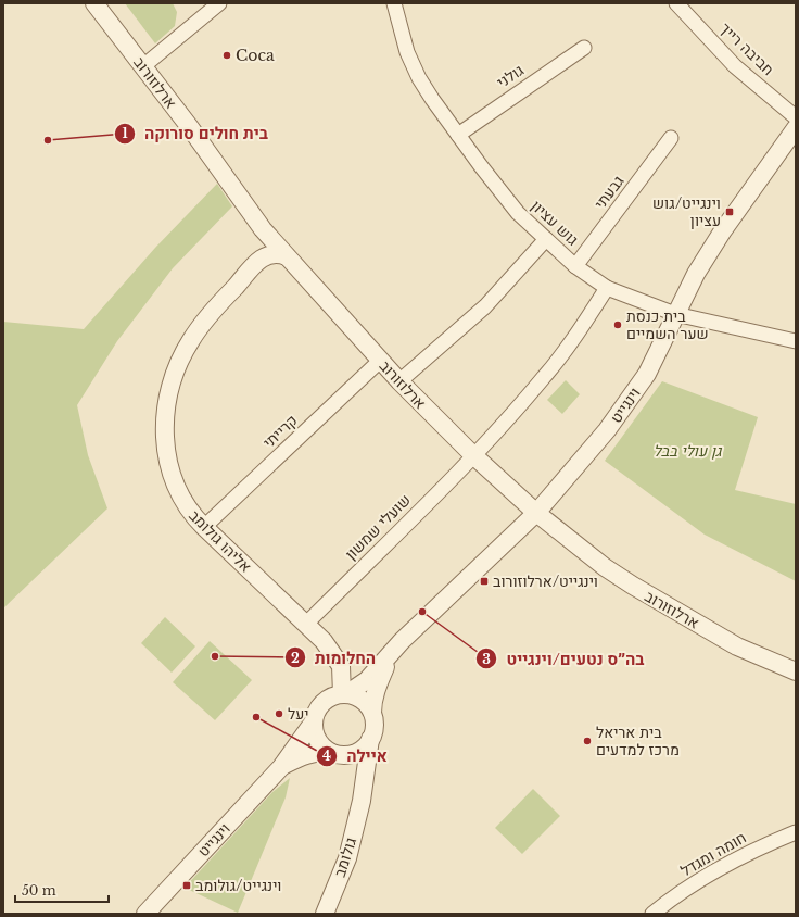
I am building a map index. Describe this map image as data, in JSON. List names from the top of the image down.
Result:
{
  "streets": {
    "street": [
      "חביבה רייך",
      "גולני",
      "ארלוזורוב",
      "גבעתי",
      "גוש עציון",
      "וינגייט",
      "קרייתי",
      "שועלי שמשון",
      "אליהו גולומב",
      "חומה ומגדל",
      "גולומב"
    ]
  },
  "crossings": [
    ["גולני", "גוש עציון"],
    ["ארלוזורוב", "וינגייט"],
    ["ארלוזורוב", "קרייתי"],
    ["ארלוזורוב", "שועלי שמשון"],
    ["גבעתי", "גוש עציון"],
    ["גוש עציון", "וינגייט"],
    ["גוש עציון", "שועלי שמשון"],
    ["וינגייט", "אליהו גולומב"],
    ["קרייתי", "אליהו גולומב"],
    ["שועלי שמשון", "אליהו גולומב"]
  ],
  "parks": ["גן עולי בבל"],
  "places": {
    "other": [
      "Coca",
      "בית חולים סורוקה",
      "בית כנסת שער השמיים",
      "בה״ס נטעים/וינגייט",
      "החלומות",
      "יעל",
      "איילה",
      "בית אריאל מרכז למדעים"
    ],
    "transit": ["וינגייט/גוש עציון", "וינגייט/ארלוזורוב", "וינגייט/גולומב"]
  },
  "scale_bar": "50 m"
}
